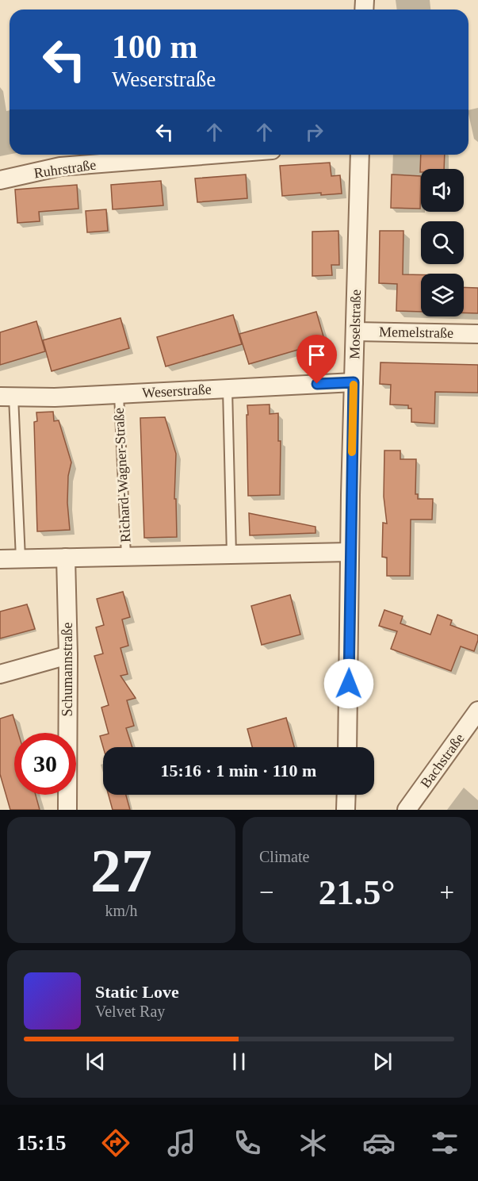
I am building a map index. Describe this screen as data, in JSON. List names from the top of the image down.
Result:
{
  "streets": {
    "street": [
      "Ruhrstraße",
      "Moselstraße",
      "Memelstraße",
      "Weserstraße",
      "Richard-Wagner-Straße",
      "Schumannstraße",
      "Bachstraße"
    ]
  },
  "crossings": [
    ["Moselstraße", "Memelstraße"],
    ["Moselstraße", "Weserstraße"],
    ["Moselstraße", "Richard-Wagner-Straße"],
    ["Weserstraße", "Richard-Wagner-Straße"],
    ["Richard-Wagner-Straße", "Schumannstraße"]
  ],
  "page": {
    "turn": ["100 m", "Weserstraße"],
    "limit": "30",
    "trip": "15:16 · 1 min · 110 m",
    "tile": [
      ["27", "km/h"],
      "Climate"
    ],
    "heat": ["−", "21.5°", "+"],
    "song": ["Static Love", "Velvet Ray"],
    "tabs": "15:15"
  }
}
